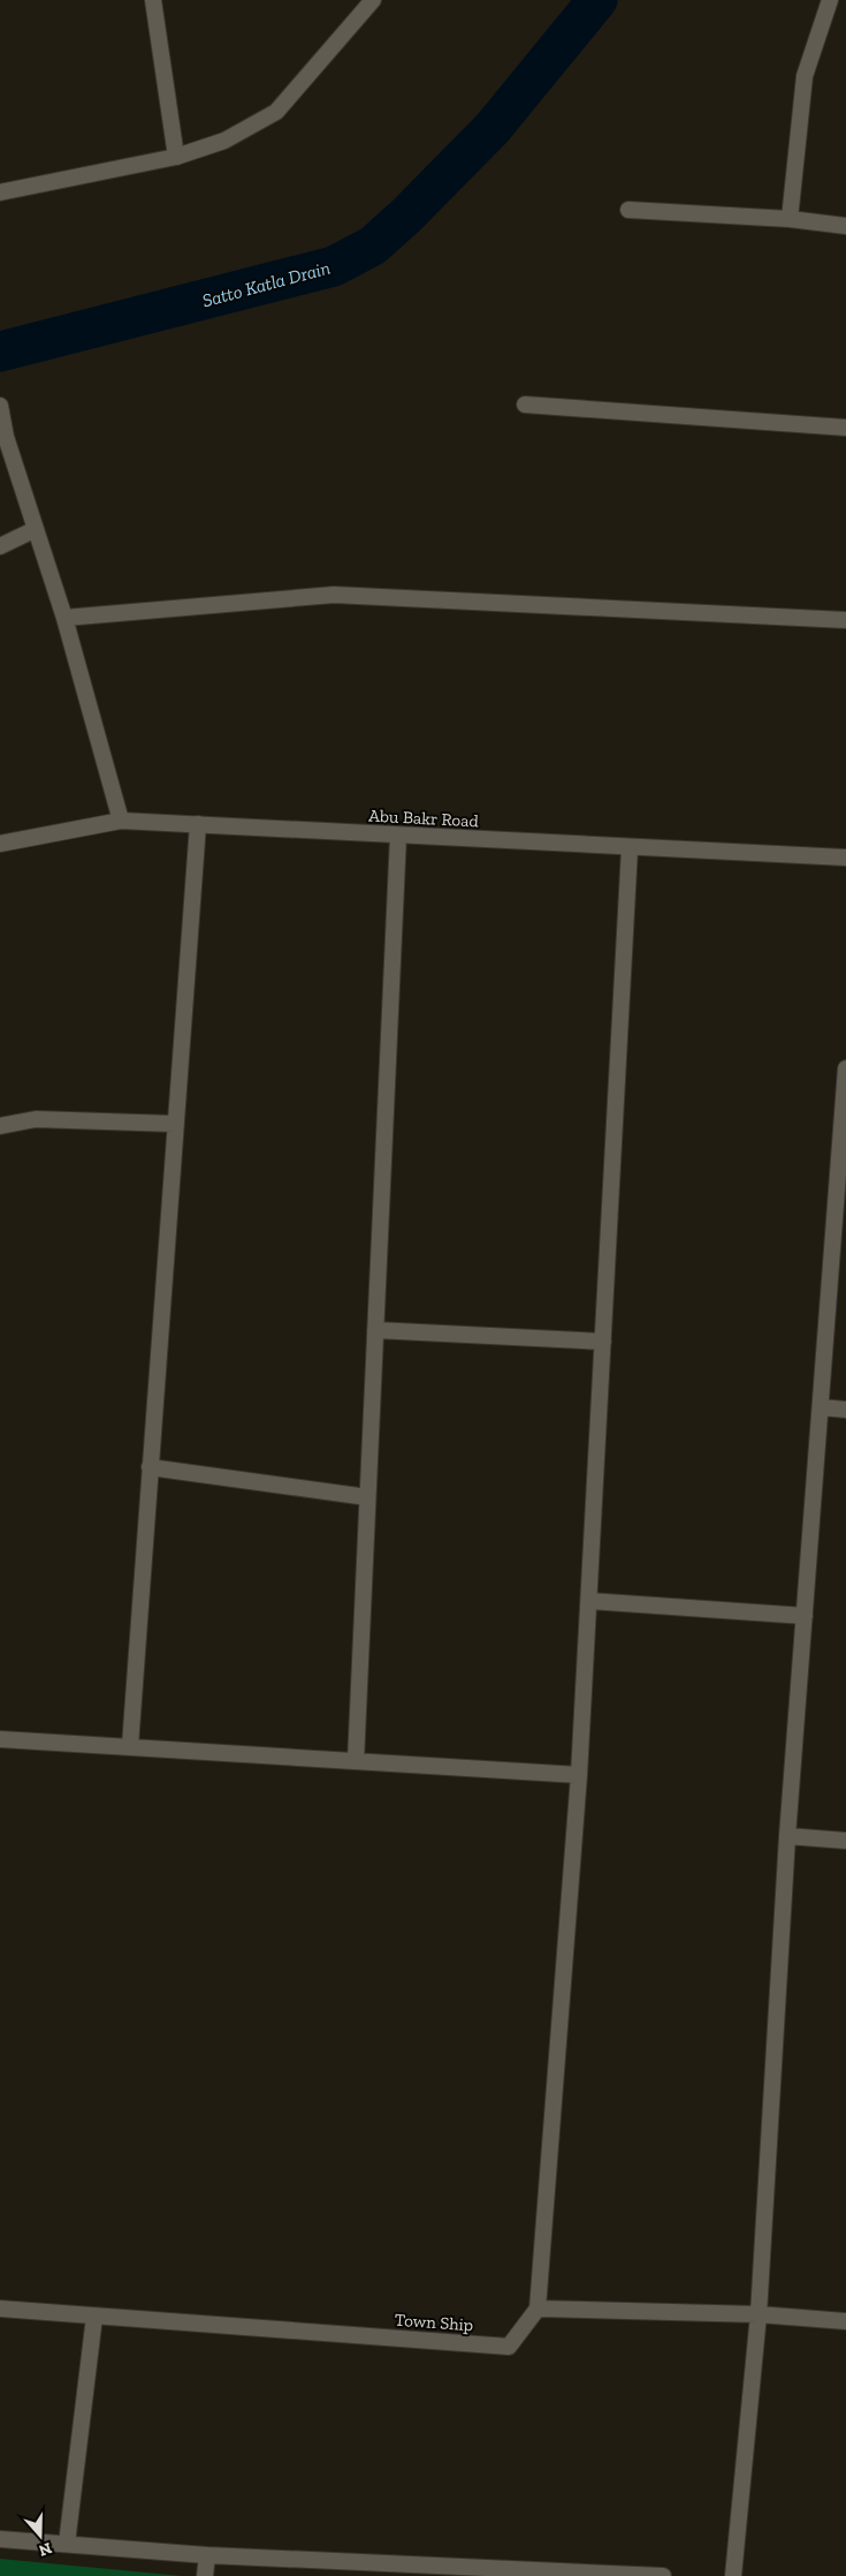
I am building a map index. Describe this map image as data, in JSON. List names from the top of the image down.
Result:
{
  "streets": {
    "street": ["Abu Bakr Road", "Town Ship"]
  },
  "water": ["Satto Katla Drain"],
  "north": "bottom"
}
